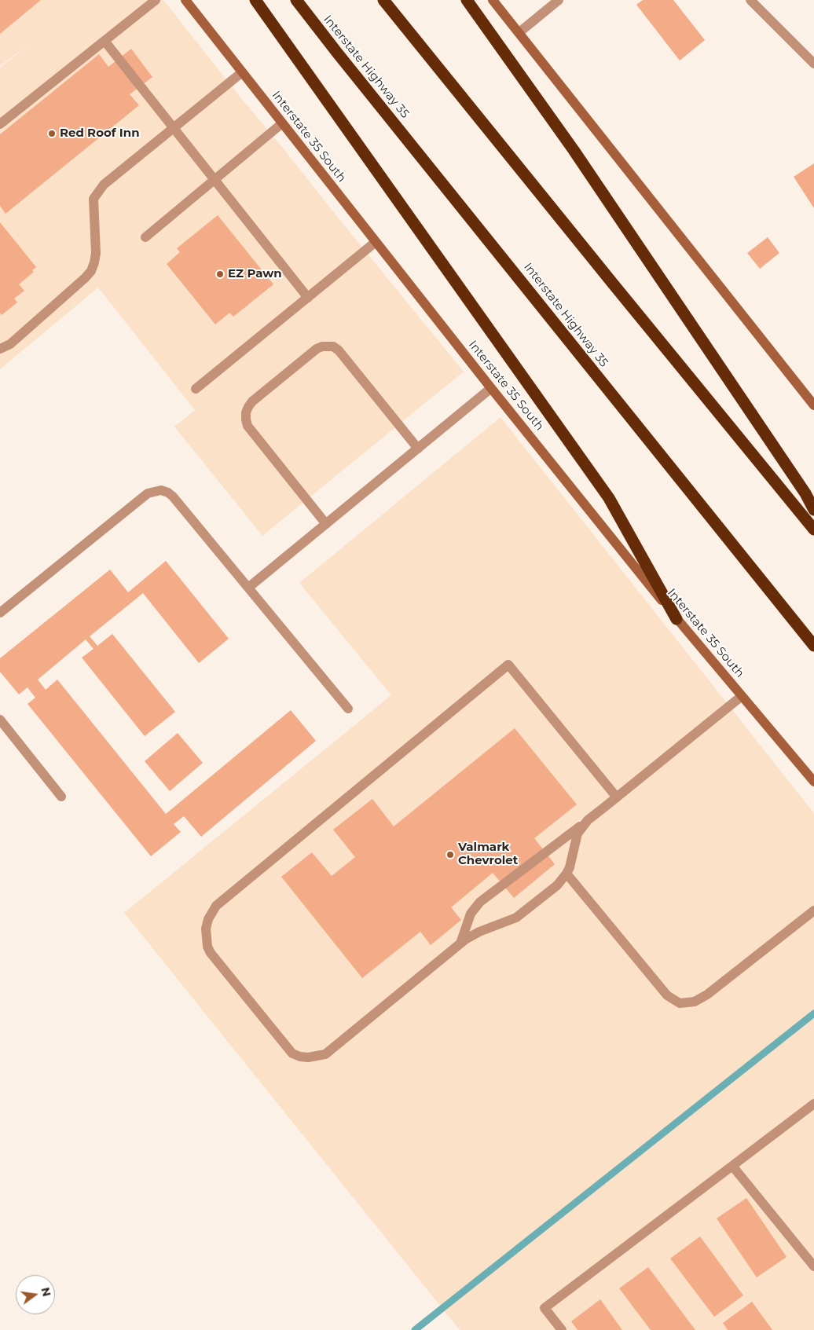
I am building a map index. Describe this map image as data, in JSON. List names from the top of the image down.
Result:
{
  "streets": {
    "highway": ["Interstate Highway 35"],
    "main road": ["Interstate 35 South"]
  },
  "places": ["Red Roof Inn", "EZ Pawn", "Valmark Chevrolet"],
  "north": "right"
}
